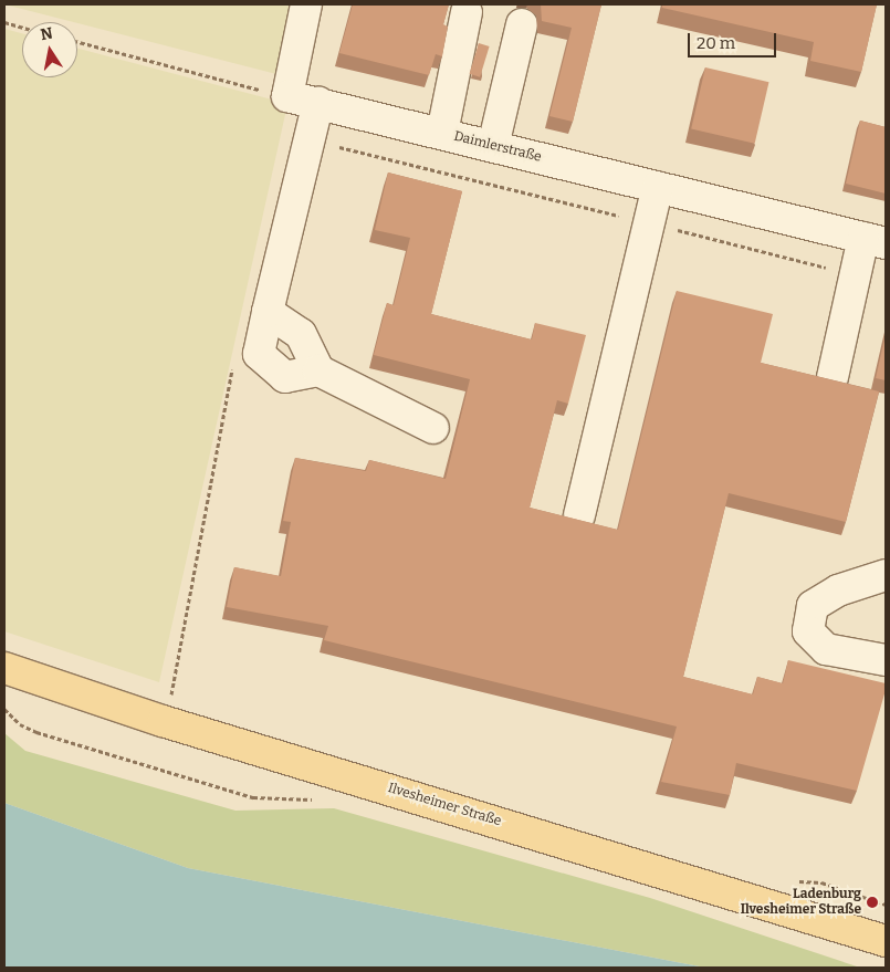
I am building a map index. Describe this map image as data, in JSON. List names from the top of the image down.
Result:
{
  "streets": {
    "main road": ["Ilvesheimer Straße"],
    "street": ["Daimlerstraße"]
  },
  "places": ["Ladenburg Ilvesheimer Straße"],
  "scale_bar": "20 m",
  "north": "top"
}
